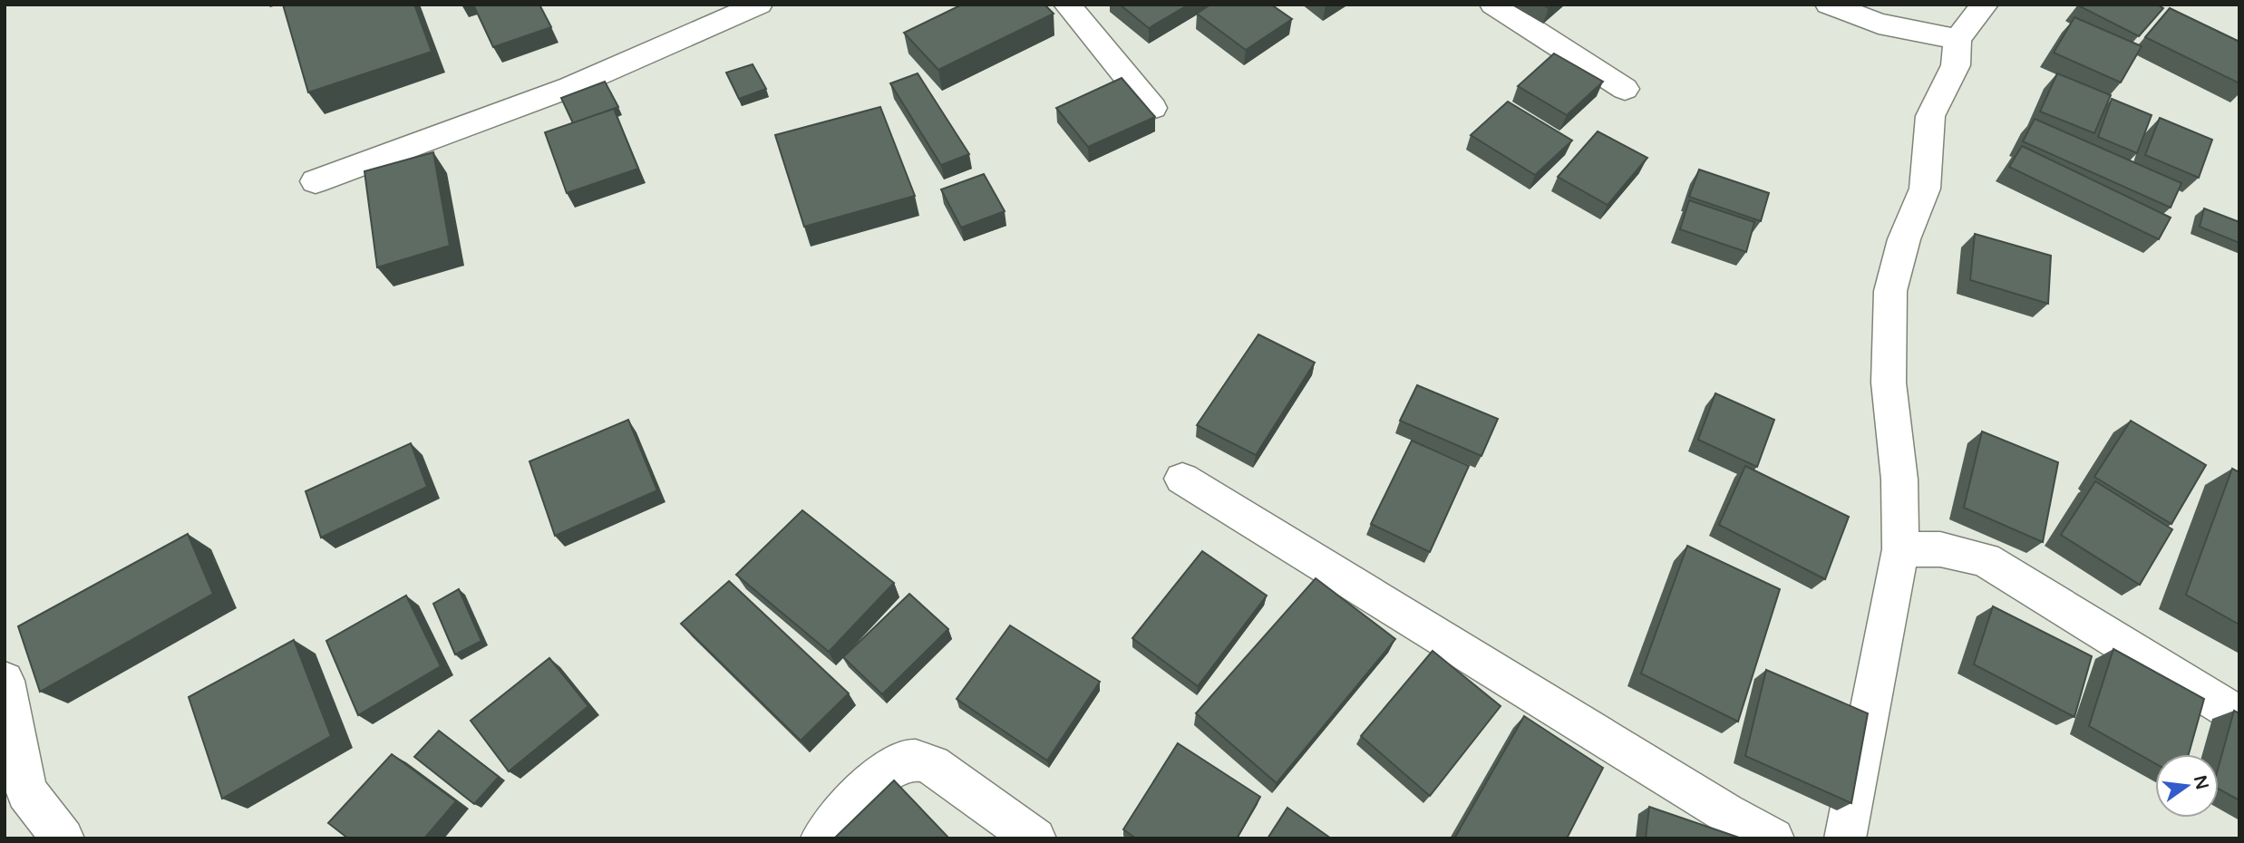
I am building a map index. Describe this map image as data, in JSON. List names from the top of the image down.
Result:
{
  "north": "right"
}
